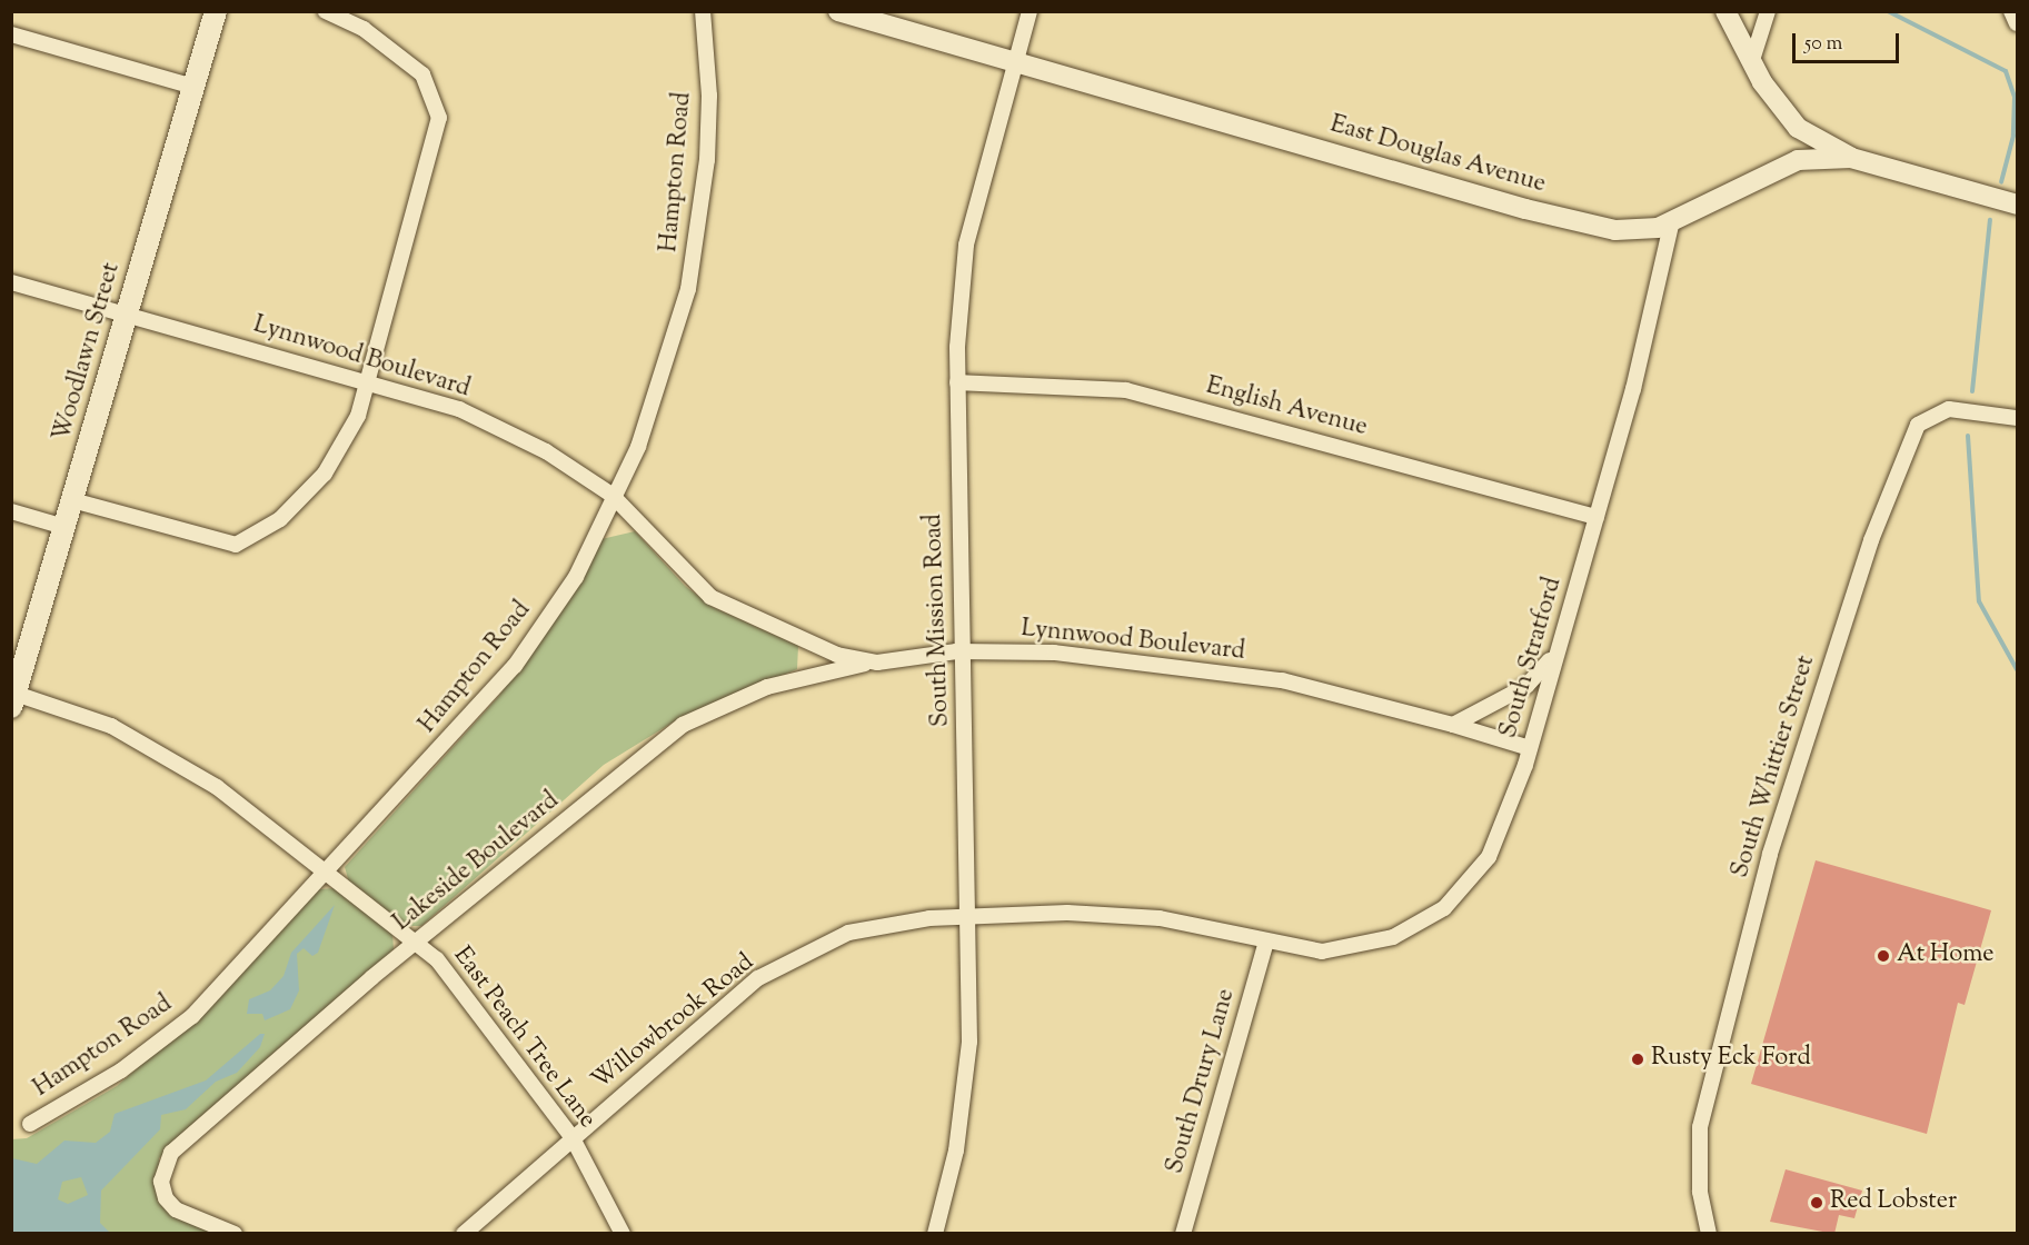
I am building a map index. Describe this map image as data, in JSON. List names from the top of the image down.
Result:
{
  "streets": {
    "main road": ["Woodlawn Street"],
    "street": [
      "East Douglas Avenue",
      "Hampton Road",
      "Lynnwood Boulevard",
      "English Avenue",
      "South Mission Road",
      "South Stratford",
      "South Whittier Street",
      "Lakeside Boulevard",
      "Willowbrook Road",
      "East Peach Tree Lane",
      "South Drury Lane"
    ]
  },
  "crossings": [
    ["East Douglas Avenue", "South Mission Road"],
    ["East Douglas Avenue", "South Stratford"],
    ["Hampton Road", "Lynnwood Boulevard"],
    ["Hampton Road", "East Peach Tree Lane"],
    ["Woodlawn Street", "Lynnwood Boulevard"],
    ["Woodlawn Street", "East Peach Tree Lane"],
    ["Lynnwood Boulevard", "South Mission Road"],
    ["Lynnwood Boulevard", "South Stratford"],
    ["Lynnwood Boulevard", "Lakeside Boulevard"],
    ["English Avenue", "South Mission Road"],
    ["English Avenue", "South Stratford"],
    ["South Mission Road", "Willowbrook Road"],
    ["South Stratford", "Willowbrook Road"],
    ["South Stratford", "South Drury Lane"],
    ["Lakeside Boulevard", "East Peach Tree Lane"],
    ["Willowbrook Road", "East Peach Tree Lane"],
    ["Willowbrook Road", "South Drury Lane"]
  ],
  "places": ["At Home", "Rusty Eck Ford", "Red Lobster"],
  "scale_bar": "50 m"
}
